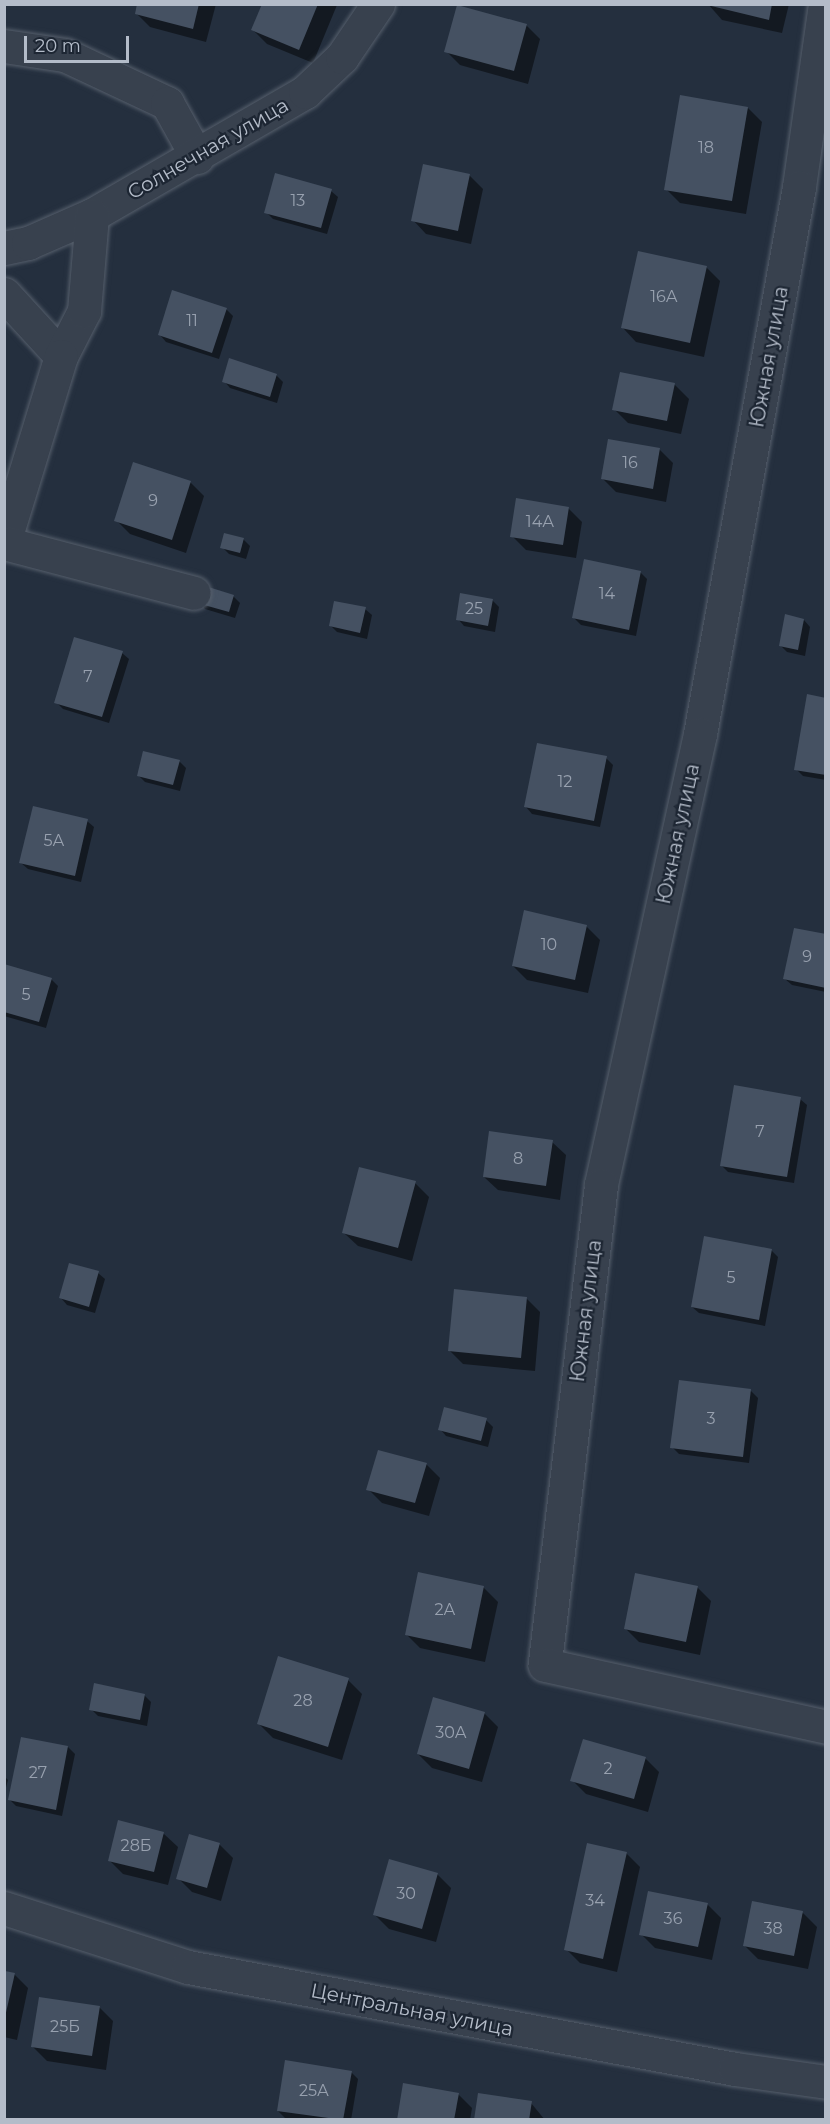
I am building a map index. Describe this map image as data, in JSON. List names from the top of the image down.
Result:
{
  "streets": {
    "street": ["Солнечная улица", "Южная улица", "Центральная улица"]
  },
  "house_numbers": [
    "18",
    "13",
    "16А",
    "11",
    "16",
    "9",
    "14А",
    "14",
    "25",
    "7",
    "12",
    "5А",
    "10",
    "9",
    "5",
    "7",
    "8",
    "5",
    "3",
    "2А",
    "28",
    "30А",
    "2",
    "27",
    "28Б",
    "30",
    "34",
    "36",
    "38",
    "25Б",
    "25А"
  ],
  "scale_bar": "20 m"
}
